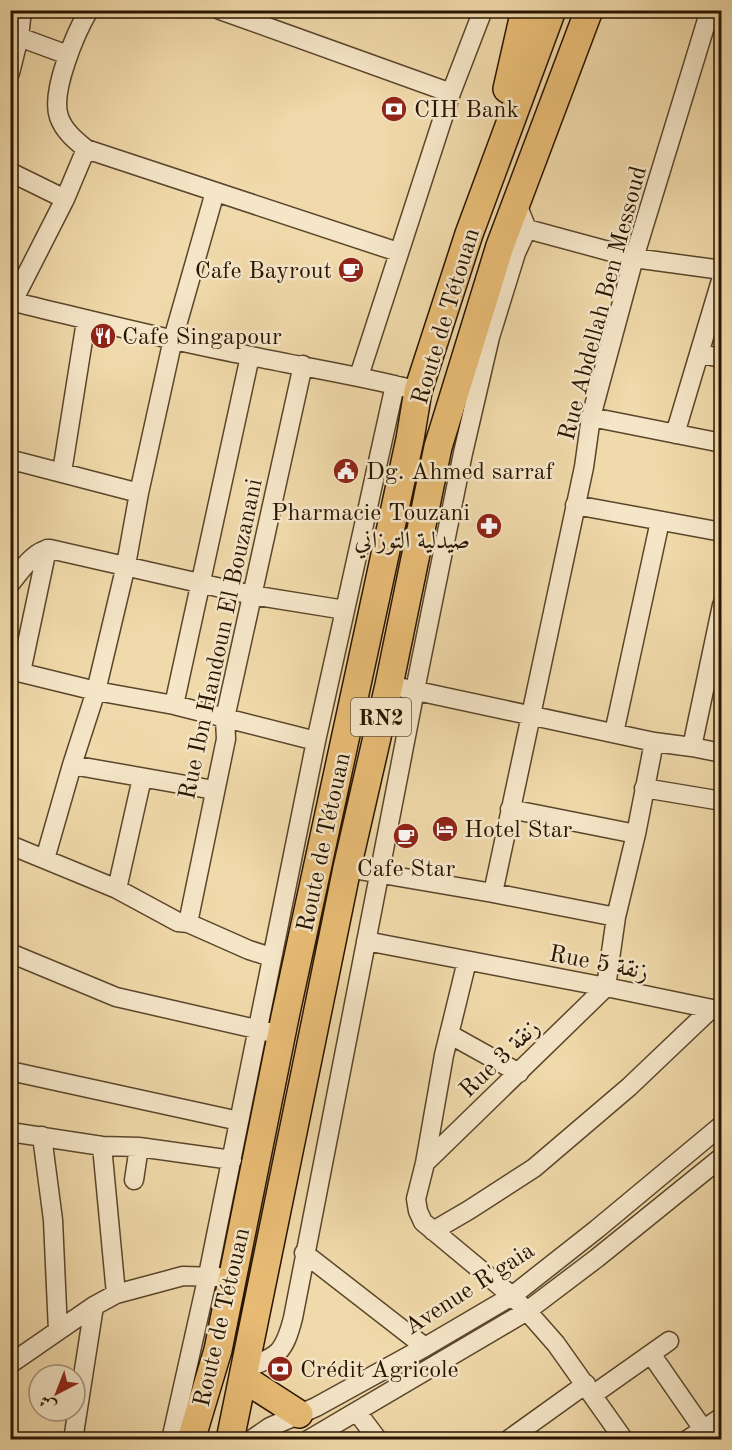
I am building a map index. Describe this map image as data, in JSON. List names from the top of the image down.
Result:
{
  "streets": {
    "highway": ["Route de Tétouan", "RN2"],
    "street": [
      "Rue Abdellah Ben Messoud",
      "Rue Ibn Handoun El Bouzanani",
      "Rue 5 زنقة",
      "Rue 3 زنقة",
      "Avenue R'gaia"
    ]
  },
  "crossings": [
    ["Rue 5 زنقة", "Rue 3 زنقة"]
  ],
  "places": {
    "bank": ["CIH Bank", "Crédit Agricole"],
    "cafe": ["Cafe Bayrout", "Cafe Star"],
    "restaurant": ["Cafe Singapour"],
    "public building": ["Dg. Ahmed sarraf"],
    "pharmacy": ["Pharmacie Touzani صيدلية التوزاني"],
    "hotel": ["Hotel Star"]
  },
  "north": "bottom left"
}
